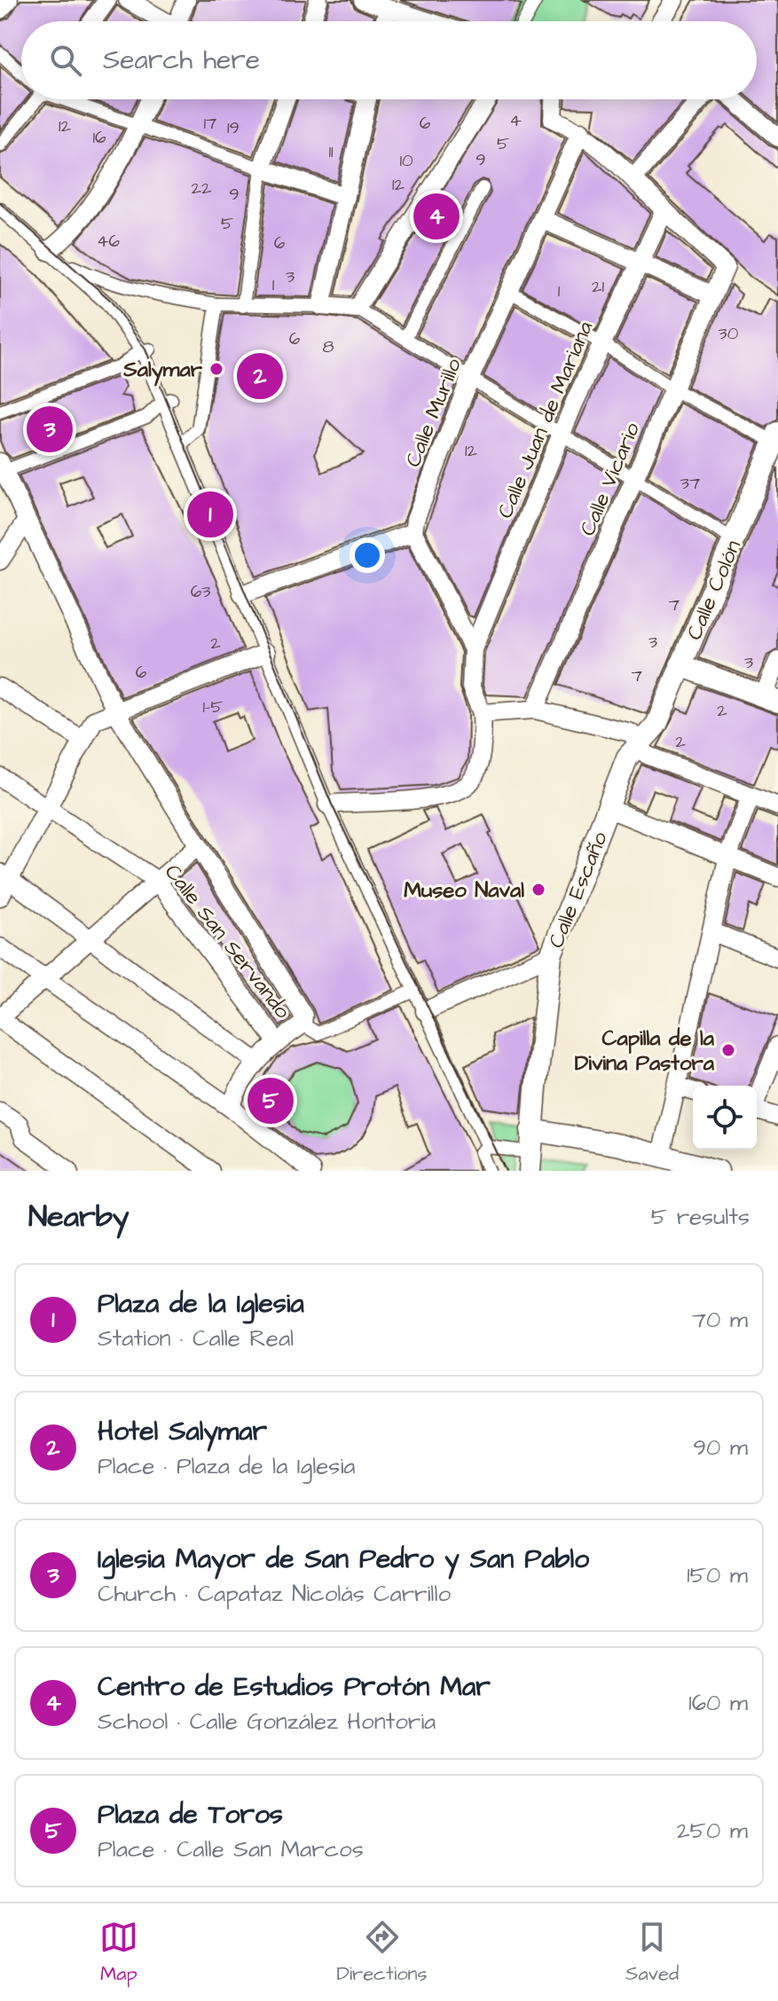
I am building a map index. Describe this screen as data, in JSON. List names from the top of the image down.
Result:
{
  "streets": {
    "street": [
      "Calle Murillo",
      "Calle Juan de Mariana",
      "Calle Vicario",
      "Calle Colón",
      "Calle Escaño",
      "Calle San Servando"
    ]
  },
  "crossings": [
    ["Calle Juan de Mariana", "Calle Vicario"],
    ["Calle Colón", "Calle Escaño"]
  ],
  "places": ["Salymar", "Museo Naval", "Capilla de la Divina Pastora"],
  "house_numbers": [
    "4",
    "17",
    "6",
    "12",
    "19",
    "16",
    "5",
    "11",
    "9",
    "10",
    "12",
    "22",
    "9",
    "5",
    "46",
    "6",
    "3",
    "1",
    "21",
    "1",
    "30",
    "6",
    "8",
    "12",
    "37",
    "63",
    "7",
    "3",
    "2",
    "3",
    "6",
    "7",
    "1-5",
    "2",
    "2"
  ],
  "page": {
    "search": "Search here",
    "pins": [
      "4",
      "2",
      "3",
      "1",
      "5"
    ],
    "heading": ["Nearby", "5 results"],
    "list": [
      {
        "mark": "1",
        "name": "Plaza de la Iglesia",
        "note": "Station · Calle Real",
        "value": "70 m"
      },
      {
        "mark": "2",
        "name": "Hotel Salymar",
        "note": "Place · Plaza de la Iglesia",
        "value": "90 m"
      },
      {
        "mark": "3",
        "name": "Iglesia Mayor de San Pedro y San Pablo",
        "note": "Church · Capataz Nicolás Carrillo",
        "value": "150 m"
      },
      {
        "mark": "4",
        "name": "Centro de Estudios Protón Mar",
        "note": "School · Calle González Hontoria",
        "value": "160 m"
      },
      {
        "mark": "5",
        "name": "Plaza de Toros",
        "note": "Place · Calle San Marcos",
        "value": "250 m"
      }
    ],
    "nav": ["Map", "Directions", "Saved"]
  }
}
